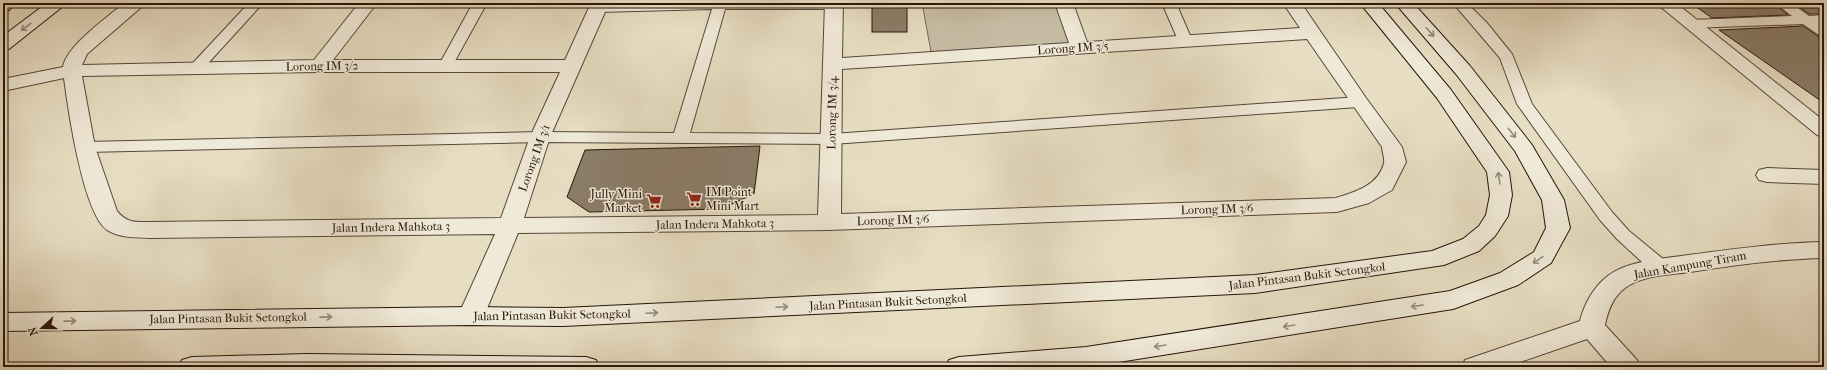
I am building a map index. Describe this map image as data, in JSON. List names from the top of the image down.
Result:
{
  "streets": {
    "street": [
      "Lorong IM 3/5",
      "Lorong IM 3/2",
      "Lorong IM 3/4",
      "Lorong IM 3/1",
      "Lorong IM 3/6",
      "Jalan Indera Mahkota 3",
      "Jalan Kampung Tiram",
      "Jalan Pintasan Bukit Setongkol"
    ]
  },
  "crossings": [
    ["Lorong IM 3/5", "Lorong IM 3/4"],
    ["Lorong IM 3/5", "Lorong IM 3/6"],
    ["Lorong IM 3/2", "Lorong IM 3/1"],
    ["Lorong IM 3/2", "Jalan Indera Mahkota 3"],
    ["Lorong IM 3/4", "Lorong IM 3/6"],
    ["Lorong IM 3/4", "Jalan Indera Mahkota 3"],
    ["Lorong IM 3/1", "Jalan Indera Mahkota 3"],
    ["Lorong IM 3/1", "Jalan Pintasan Bukit Setongkol"],
    ["Lorong IM 3/6", "Jalan Indera Mahkota 3"]
  ],
  "places": {
    "supermarket": ["IM Point Mini Mart", "Jully Mini Market"]
  },
  "north": "left"
}
